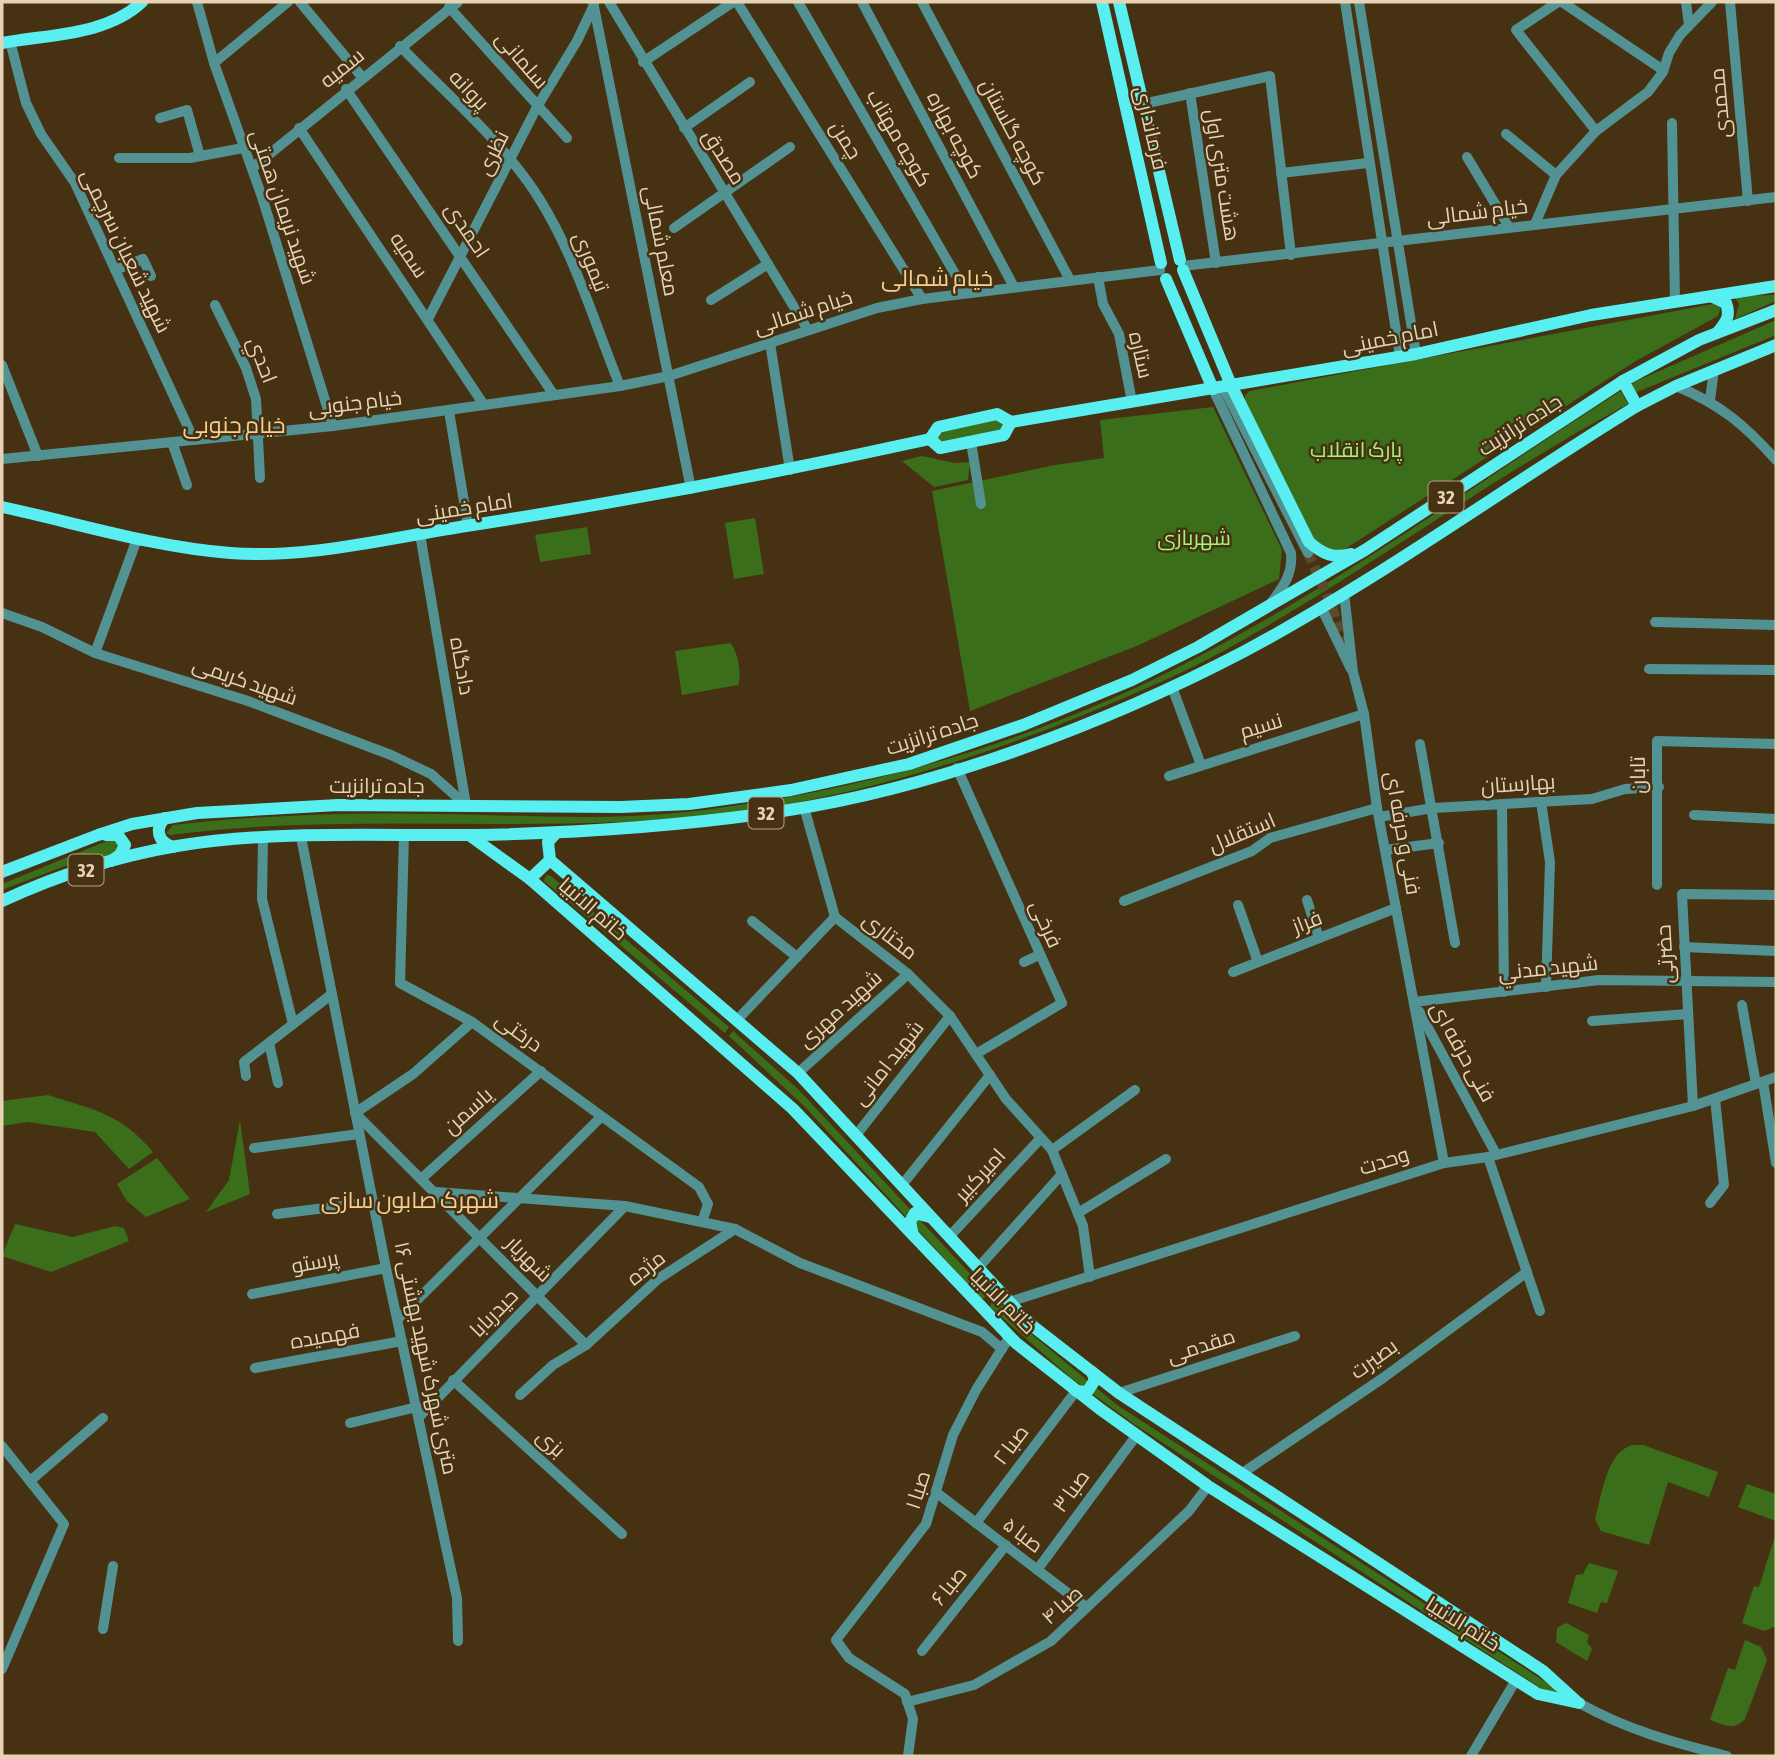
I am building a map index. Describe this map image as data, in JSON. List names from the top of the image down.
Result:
{
  "streets": {
    "main road": [
      "فرمانداری",
      "امام خمینی",
      "جاده ترانزیت",
      "32",
      "خاتم الانبیا"
    ],
    "street": [
      "سلمانی",
      "سمیه",
      "پروانه",
      "محمدی",
      "کوچه گلستان",
      "کوچه بهاره",
      "کوچه مهتاب",
      "چمن",
      "نظری",
      "مصدق",
      "هشت متری اول",
      "شهید نریمان همتی",
      "خیام شمالی",
      "احمدی",
      "معلم شمالی",
      "شهید شعبان سرچمی",
      "سميه",
      "تیموری",
      "ستاره",
      "احدي",
      "خیام جنوبی",
      "دادگاه",
      "شهید کریمی",
      "نسيم",
      "تابان",
      "بهارستان",
      "استقلال",
      "فنی و حرفه ای",
      "فراز",
      "فرخی",
      "مختاری",
      "حضرتی",
      "شهيد مدني",
      "شهید مهری",
      "درختی",
      "فنی حرفه ای",
      "شهید امانی",
      "یاسمن",
      "وحدت",
      "امیرکبیر",
      "شهریار",
      "پرستو",
      "مژده",
      "حیدربابا",
      "فهمیده",
      "مقدمی",
      "۱۶ متری شهرک شهيد بهشتی",
      "بصيرت",
      "بزی",
      "صبا ۲",
      "صبا ۱",
      "صبا ۳",
      "صبا ۵",
      "صبا ۶",
      "صبا ۴"
    ]
  },
  "crossings": [
    ["سلمانی", "سمیه"],
    ["سلمانی", "نظری"],
    ["سمیه", "پروانه"],
    ["سمیه", "شهید نریمان همتی"],
    ["سمیه", "احمدی"],
    ["سمیه", "سميه"],
    ["پروانه", "نظری"],
    ["پروانه", "تیموری"],
    ["محمدی", "خیام شمالی"],
    ["فرمانداری", "خیام شمالی"],
    ["فرمانداری", "امام خمینی"],
    ["کوچه گلستان", "خیام شمالی"],
    ["کوچه بهاره", "خیام شمالی"],
    ["کوچه مهتاب", "خیام شمالی"],
    ["چمن", "خیام شمالی"],
    ["نظری", "احمدی"],
    ["نظری", "معلم شمالی"],
    ["نظری", "سميه"],
    ["نظری", "تیموری"],
    ["مصدق", "خیام شمالی"],
    ["هشت متری اول", "خیام شمالی"],
    ["شهید نریمان همتی", "خیام جنوبی"],
    ["خیام شمالی", "معلم شمالی"],
    ["خیام شمالی", "ستاره"],
    ["خیام شمالی", "خیام جنوبی"],
    ["احمدی", "خیام جنوبی"],
    ["معلم شمالی", "امام خمینی"],
    ["معلم شمالی", "خیام جنوبی"],
    ["شهید شعبان سرچمی", "خیام جنوبی"],
    ["سميه", "خیام جنوبی"],
    ["تیموری", "خیام جنوبی"],
    ["امام خمینی", "ستاره"],
    ["امام خمینی", "دادگاه"],
    ["احدي", "خیام جنوبی"],
    ["جاده ترانزیت", "دادگاه"],
    ["جاده ترانزیت", "شهید کریمی"],
    ["جاده ترانزیت", "خاتم الانبیا"],
    ["جاده ترانزیت", "فرخی"],
    ["جاده ترانزیت", "مختاری"],
    ["جاده ترانزیت", "درختی"],
    ["جاده ترانزیت", "۱۶ متری شهرک شهيد بهشتی"],
    ["دادگاه", "شهید کریمی"],
    ["نسيم", "فنی و حرفه ای"],
    ["تابان", "بهارستان"],
    ["بهارستان", "استقلال"],
    ["بهارستان", "فنی و حرفه ای"],
    ["استقلال", "فنی و حرفه ای"],
    ["فنی و حرفه ای", "فراز"],
    ["فنی و حرفه ای", "شهيد مدني"],
    ["فنی و حرفه ای", "فنی حرفه ای"],
    ["خاتم الانبیا", "شهید مهری"],
    ["خاتم الانبیا", "شهید امانی"],
    ["خاتم الانبیا", "وحدت"],
    ["خاتم الانبیا", "امیرکبیر"],
    ["خاتم الانبیا", "مقدمی"],
    ["خاتم الانبیا", "بصيرت"],
    ["خاتم الانبیا", "صبا ۲"],
    ["خاتم الانبیا", "صبا ۱"],
    ["خاتم الانبیا", "صبا ۳"],
    ["خاتم الانبیا", "صبا ۴"],
    ["فرخی", "مختاری"],
    ["مختاری", "شهید مهری"],
    ["مختاری", "شهید امانی"],
    ["مختاری", "وحدت"],
    ["مختاری", "امیرکبیر"],
    ["حضرتی", "شهيد مدني"],
    ["حضرتی", "وحدت"],
    ["شهيد مدني", "فنی حرفه ای"],
    ["درختی", "یاسمن"],
    ["فنی حرفه ای", "وحدت"],
    ["فنی حرفه ای", "بصيرت"],
    ["یاسمن", "شهریار"],
    ["شهریار", "مژده"],
    ["شهریار", "حیدربابا"],
    ["شهریار", "۱۶ متری شهرک شهيد بهشتی"],
    ["پرستو", "۱۶ متری شهرک شهيد بهشتی"],
    ["حیدربابا", "۱۶ متری شهرک شهيد بهشتی"],
    ["حیدربابا", "بزی"],
    ["فهمیده", "۱۶ متری شهرک شهيد بهشتی"],
    ["صبا ۲", "صبا ۵"],
    ["صبا ۱", "صبا ۵"],
    ["صبا ۱", "صبا ۴"],
    ["صبا ۳", "صبا ۵"],
    ["صبا ۵", "صبا ۶"],
    ["صبا ۵", "صبا ۴"]
  ],
  "districts": ["خیام شمالی", "خیام جنوبی", "شهرک صابون سازی"],
  "parks": ["پارک انقلاب", "شهربازی"]
}
